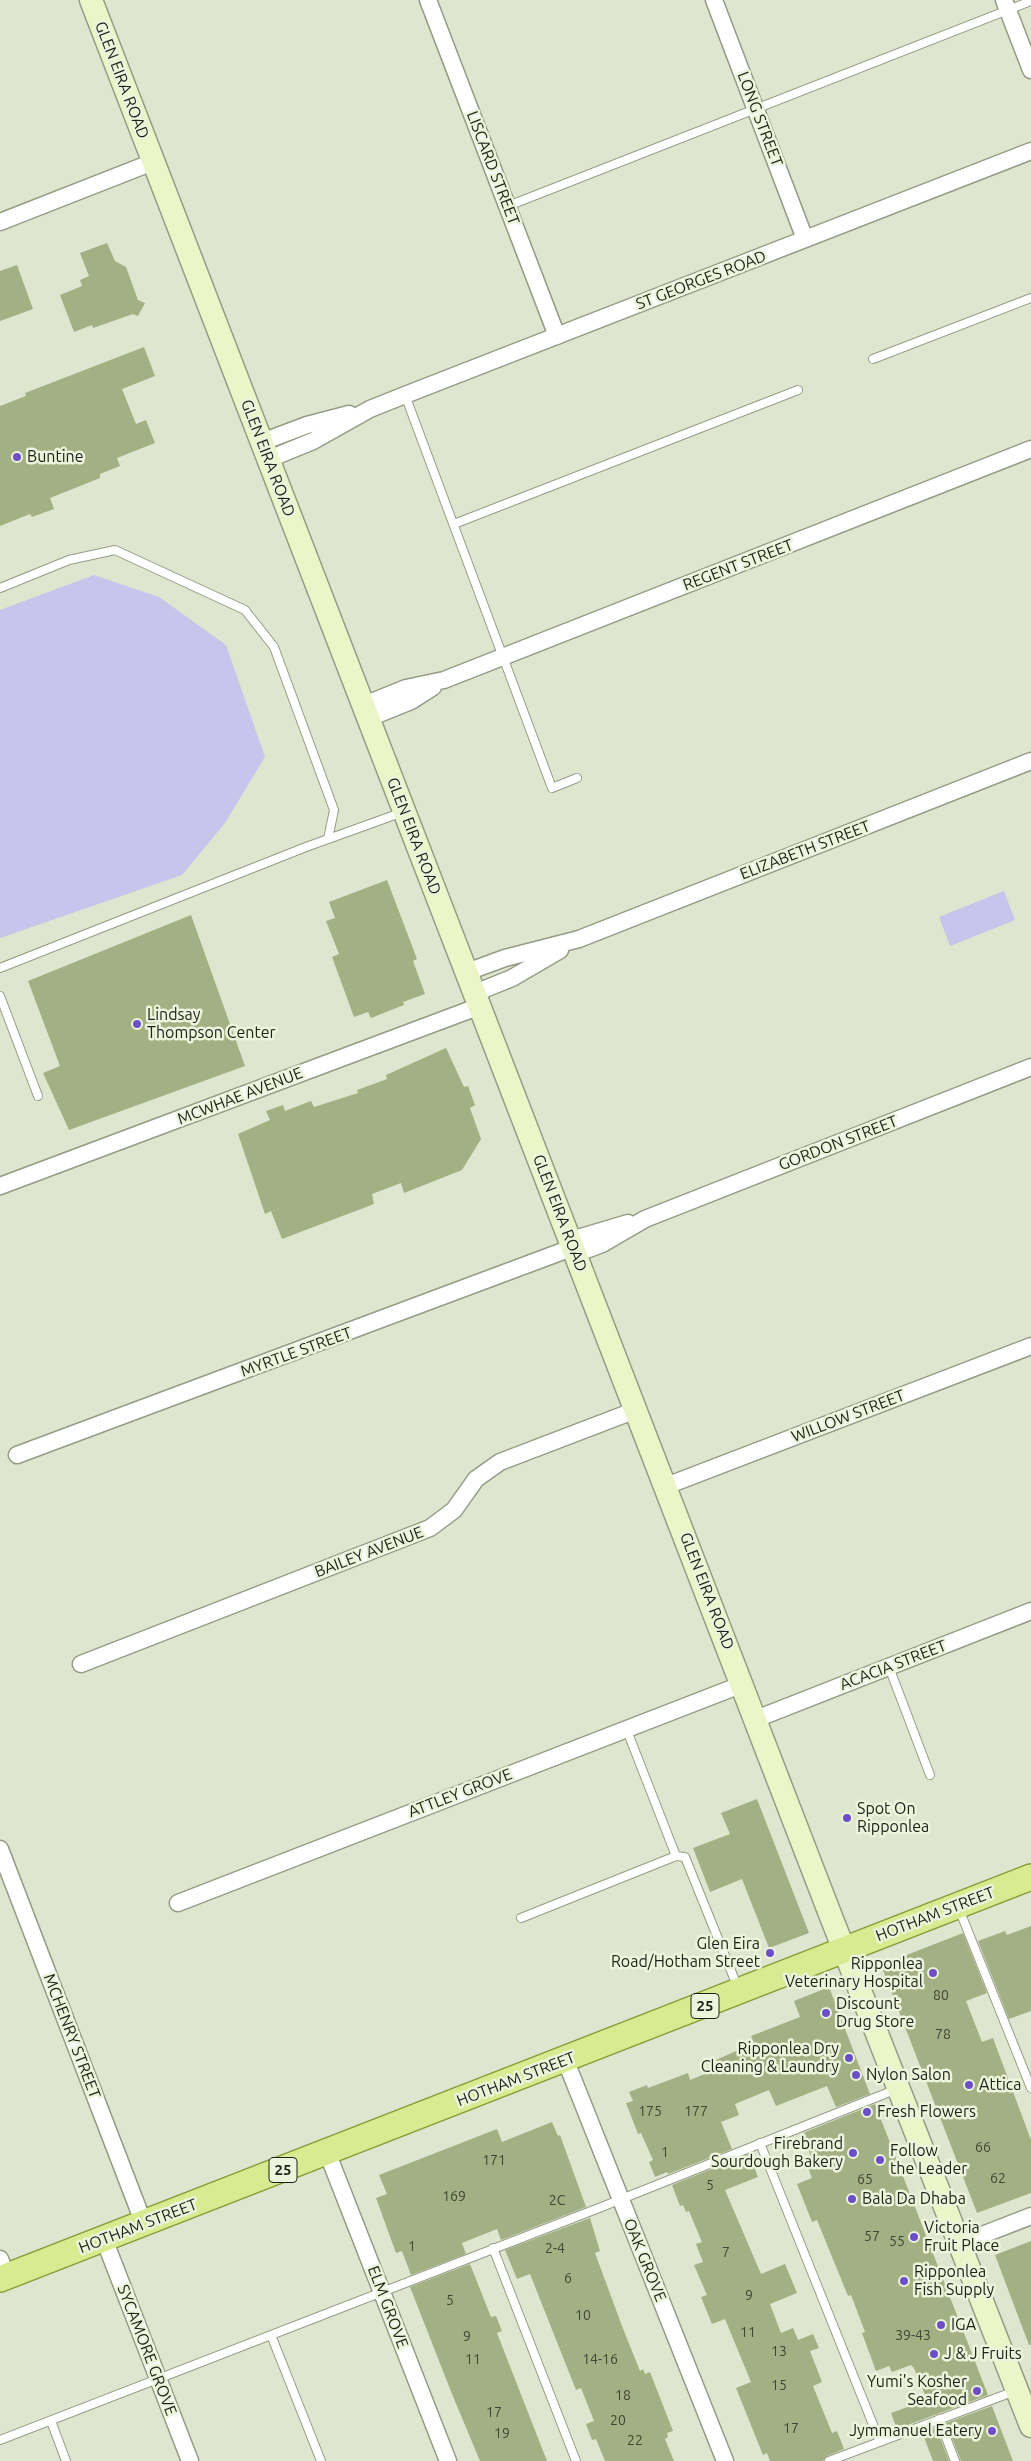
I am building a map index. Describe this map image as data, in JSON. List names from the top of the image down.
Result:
{
  "streets": {
    "main road": ["GLEN EIRA ROAD", "HOTHAM STREET", "25"],
    "street": [
      "LONG STREET",
      "LISCARD STREET",
      "ST GEORGES ROAD",
      "REGENT STREET",
      "ELIZABETH STREET",
      "MCWHAE AVENUE",
      "GORDON STREET",
      "MYRTLE STREET",
      "WILLOW STREET",
      "BAILEY AVENUE",
      "ACACIA STREET",
      "ATTLEY GROVE",
      "MCHENRY STREET",
      "OAK GROVE",
      "ELM GROVE",
      "SYCAMORE GROVE"
    ]
  },
  "crossings": [
    ["GLEN EIRA ROAD", "ST GEORGES ROAD"],
    ["GLEN EIRA ROAD", "REGENT STREET"],
    ["GLEN EIRA ROAD", "ELIZABETH STREET"],
    ["GLEN EIRA ROAD", "MCWHAE AVENUE"],
    ["GLEN EIRA ROAD", "GORDON STREET"],
    ["GLEN EIRA ROAD", "MYRTLE STREET"],
    ["GLEN EIRA ROAD", "WILLOW STREET"],
    ["GLEN EIRA ROAD", "BAILEY AVENUE"],
    ["GLEN EIRA ROAD", "ACACIA STREET"],
    ["GLEN EIRA ROAD", "ATTLEY GROVE"],
    ["GLEN EIRA ROAD", "HOTHAM STREET"],
    ["LONG STREET", "ST GEORGES ROAD"],
    ["LISCARD STREET", "ST GEORGES ROAD"],
    ["ELIZABETH STREET", "MCWHAE AVENUE"],
    ["GORDON STREET", "MYRTLE STREET"],
    ["HOTHAM STREET", "MCHENRY STREET"],
    ["HOTHAM STREET", "OAK GROVE"],
    ["HOTHAM STREET", "ELM GROVE"],
    ["HOTHAM STREET", "SYCAMORE GROVE"]
  ],
  "places": [
    "Buntine",
    "Lindsay Thompson Center",
    "Spot On Ripponlea",
    "Glen Eira Road/Hotham Street",
    "Ripponlea Veterinary Hospital",
    "Discount Drug Store",
    "Ripponlea Dry Cleaning & Laundry",
    "Nylon Salon",
    "Attica",
    "Fresh Flowers",
    "Firebrand Sourdough Bakery",
    "Follow the Leader",
    "Bala Da Dhaba",
    "Victoria Fruit Place",
    "Ripponlea Fish Supply",
    "IGA",
    "J & J Fruits",
    "Yumi's Kosher Seafood",
    "Jymmanuel Eatery"
  ],
  "house_numbers": [
    "80",
    "78",
    "175",
    "177",
    "66",
    "1",
    "171",
    "62",
    "65",
    "5",
    "169",
    "2C",
    "57",
    "55",
    "1",
    "2-4",
    "7",
    "6",
    "9",
    "5",
    "10",
    "11",
    "39-43",
    "9",
    "13",
    "11",
    "14-16",
    "15",
    "18",
    "17",
    "20",
    "17",
    "19",
    "22"
  ]
}
